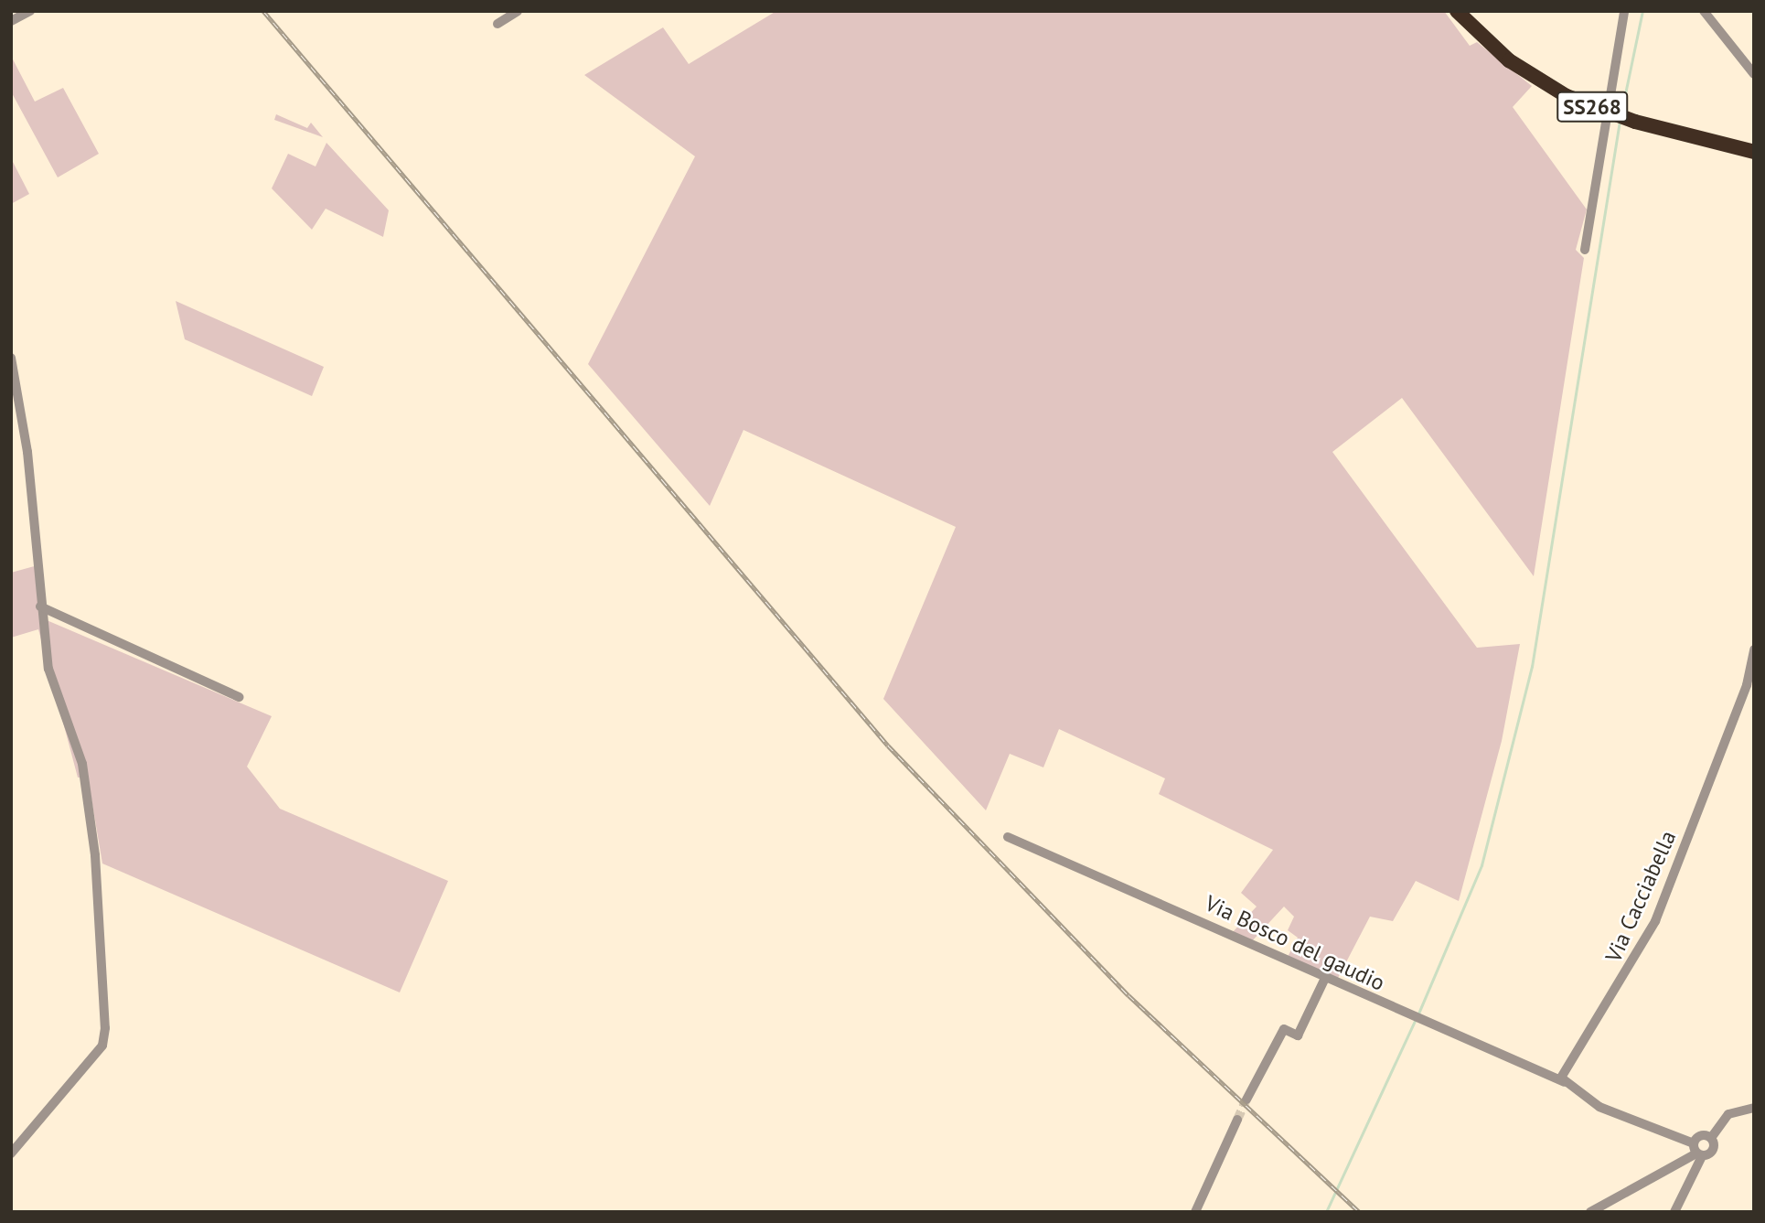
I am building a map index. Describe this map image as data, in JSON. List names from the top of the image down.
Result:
{
  "streets": {
    "highway": ["SS268"],
    "street": ["Via Cacciabella", "Via Bosco del gaudio"]
  },
  "crossings": [
    ["Via Cacciabella", "Via Bosco del gaudio"]
  ]
}
